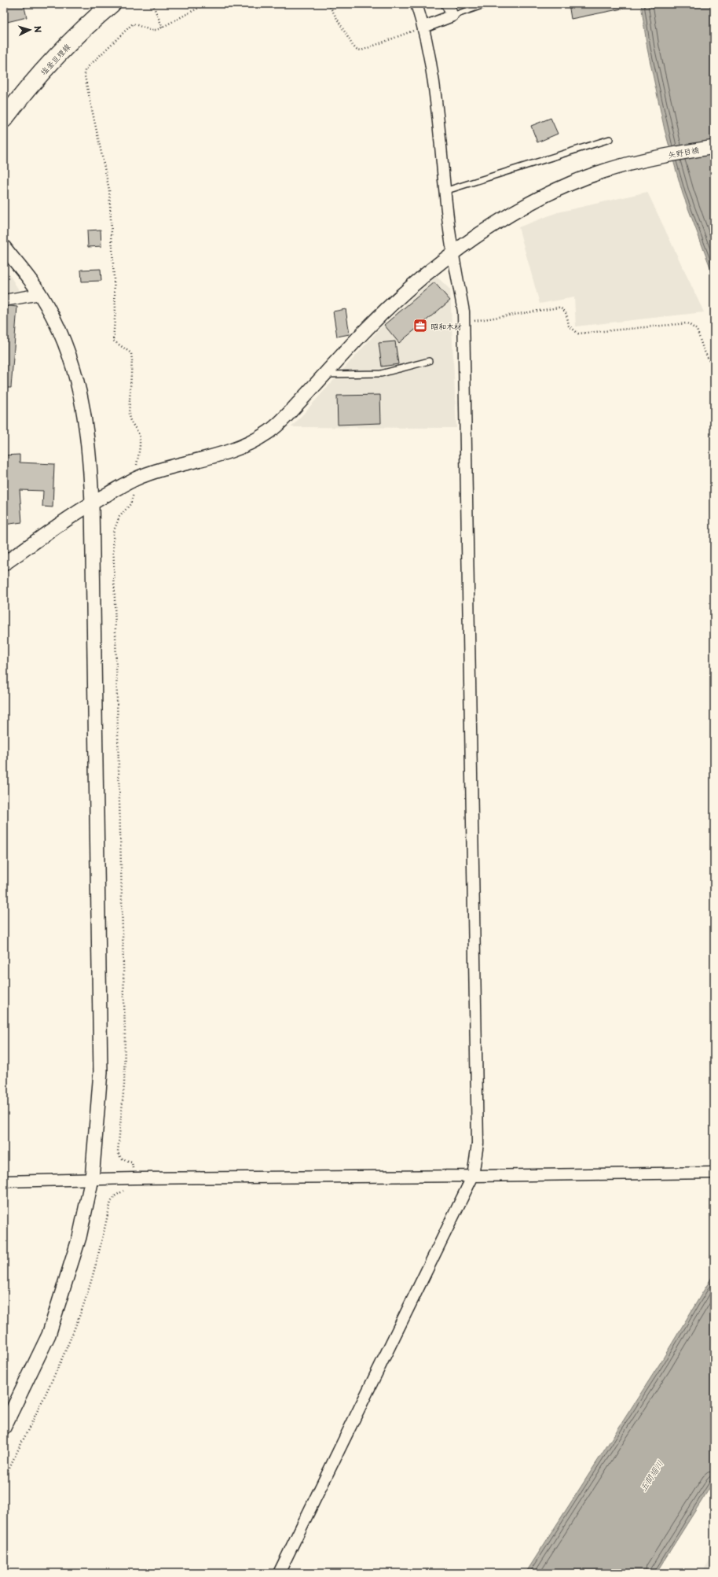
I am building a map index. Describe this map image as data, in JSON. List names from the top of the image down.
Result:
{
  "streets": {
    "main road": ["塩釜亘理線"],
    "street": ["矢野目橋"]
  },
  "water": ["五間堀川"],
  "places": {
    "office": ["昭和木材"]
  },
  "north": "right"
}
